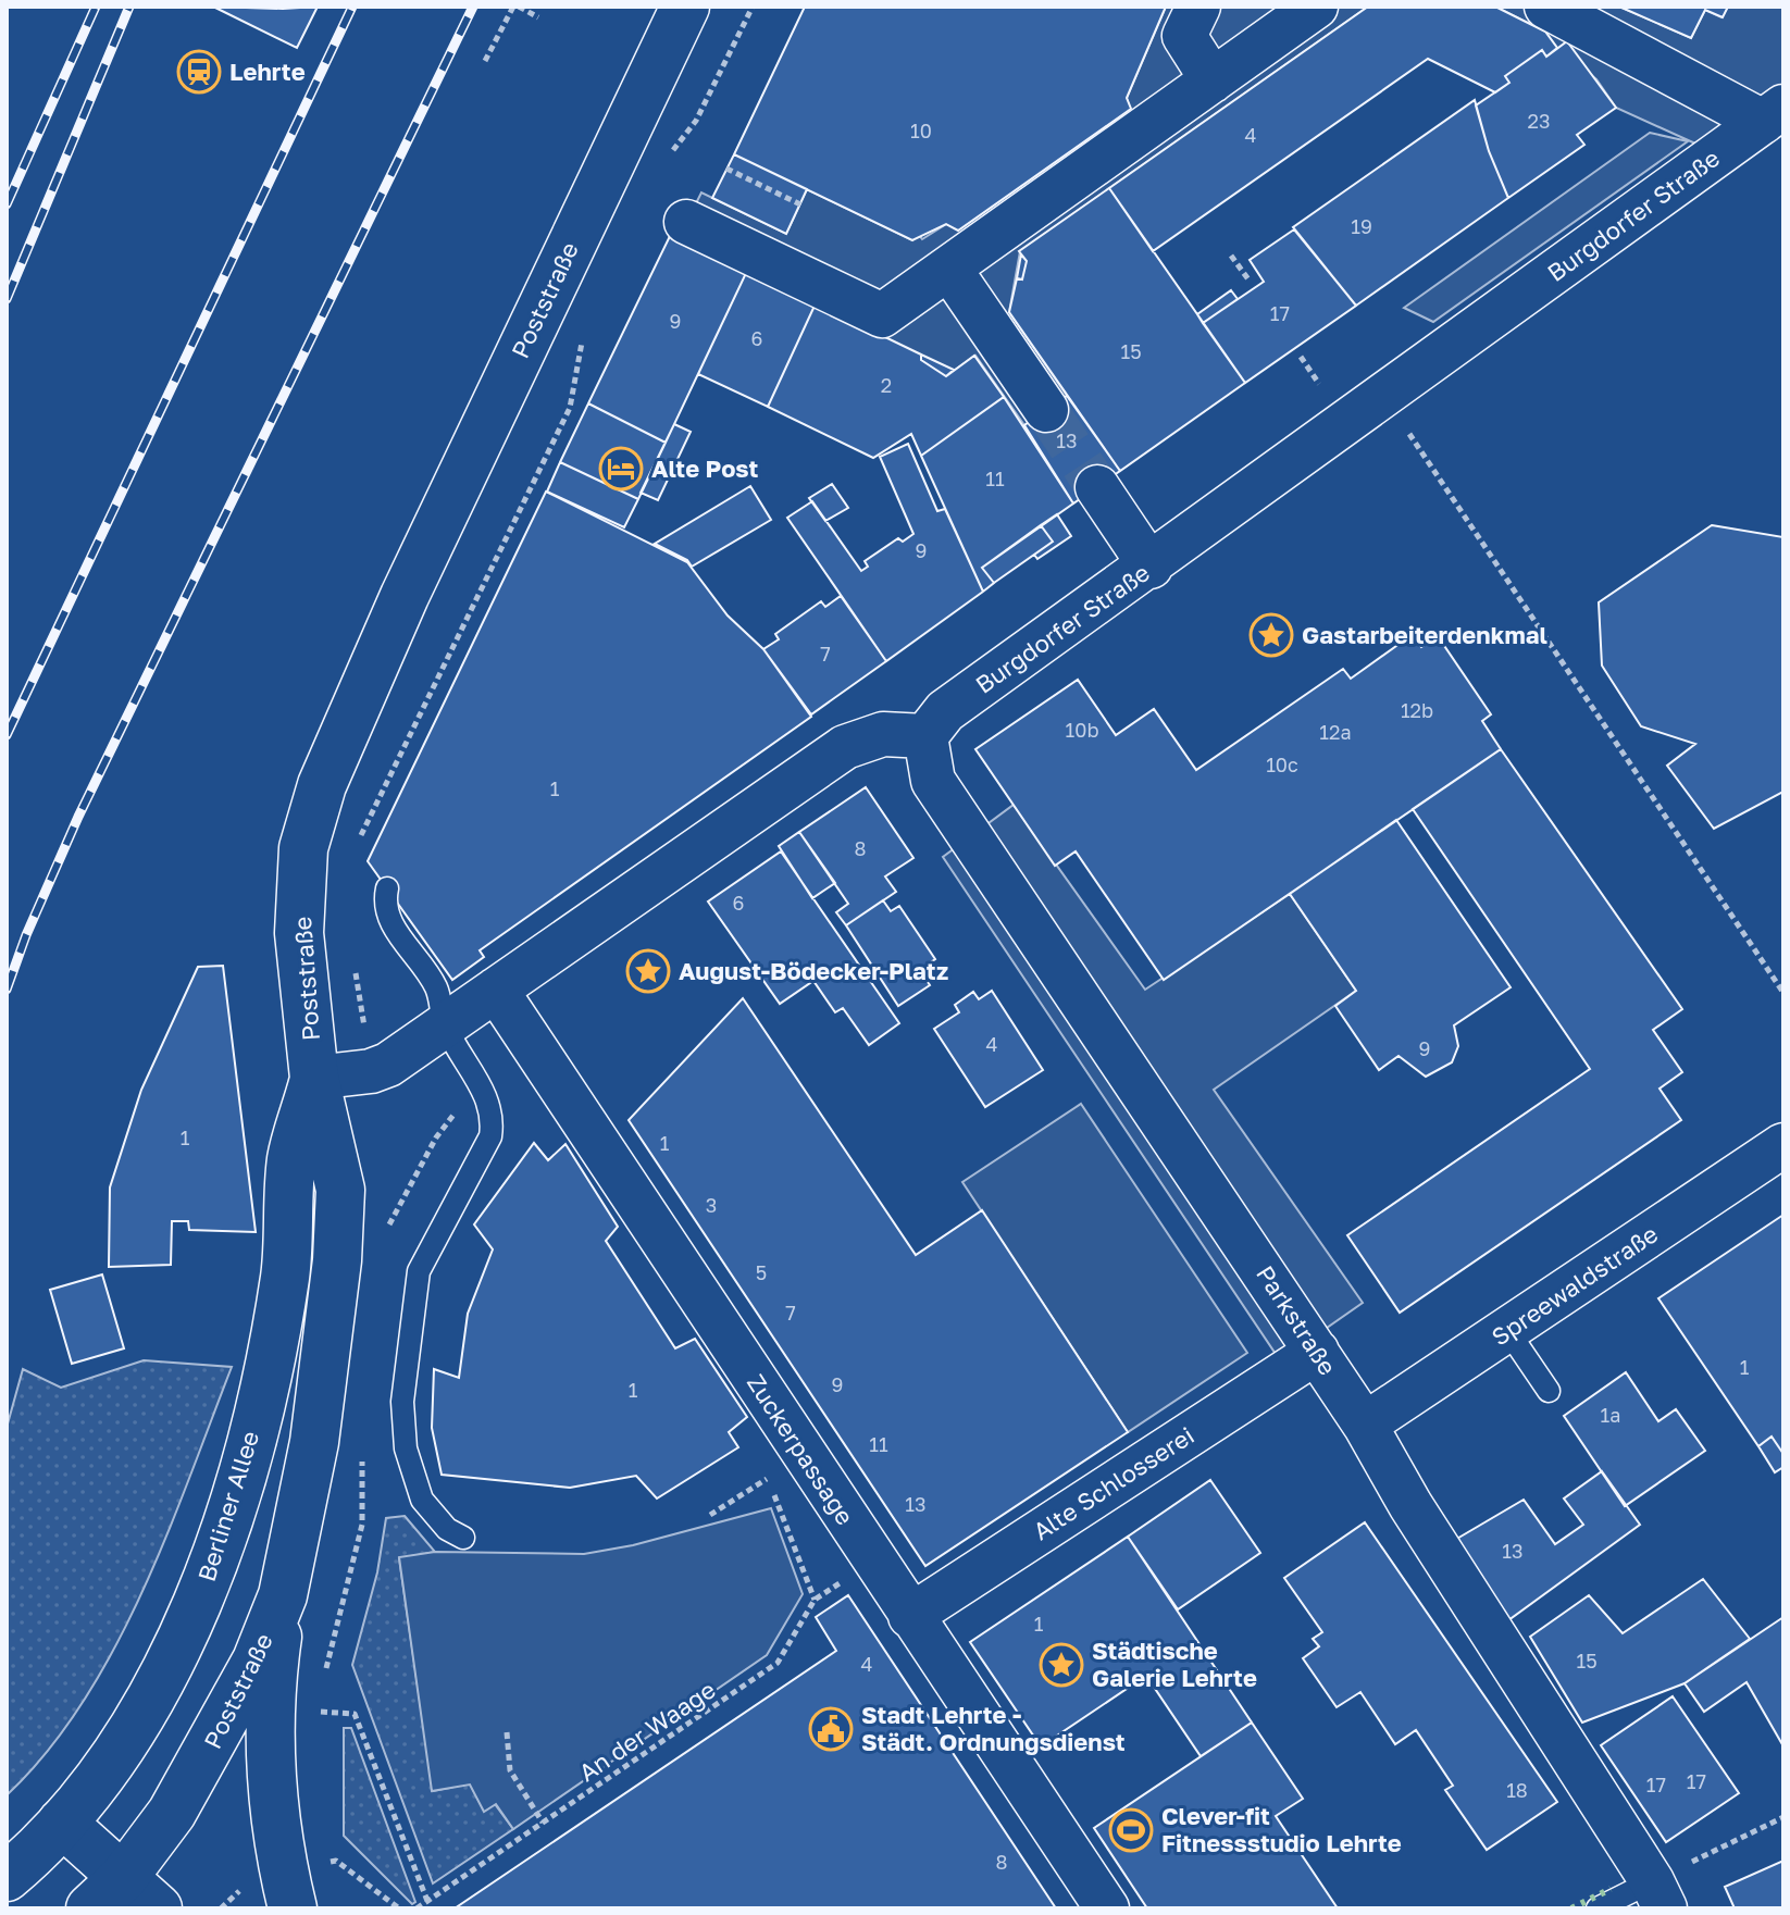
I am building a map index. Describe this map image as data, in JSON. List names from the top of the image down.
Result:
{
  "streets": {
    "main road": ["Poststraße", "Berliner Allee"],
    "street": [
      "Burgdorfer Straße",
      "Spreewaldstraße",
      "Parkstraße",
      "Zuckerpassage",
      "Alte Schlosserei"
    ],
    "path": ["An der Waage"]
  },
  "crossings": [
    ["Burgdorfer Straße", "Parkstraße"],
    ["Poststraße", "Berliner Allee"],
    ["Spreewaldstraße", "Parkstraße"],
    ["Parkstraße", "Alte Schlosserei"],
    ["Zuckerpassage", "Alte Schlosserei"],
    ["Zuckerpassage", "An der Waage"]
  ],
  "places": {
    "station": ["Lehrte"],
    "hotel": ["Alte Post"],
    "place": ["Gastarbeiterdenkmal", "August-Bödecker-Platz", "Städtische Galerie Lehrte"],
    "public building": ["Stadt Lehrte - Städt. Ordnungsdienst"],
    "sports": ["Clever-fit Fitnessstudio Lehrte"]
  },
  "house_numbers": [
    "23",
    "10",
    "4",
    "19",
    "17",
    "9",
    "6",
    "15",
    "2",
    "13",
    "11",
    "9",
    "7",
    "12b",
    "10b",
    "12a",
    "10c",
    "1",
    "8",
    "6",
    "4",
    "9",
    "1",
    "1",
    "3",
    "5",
    "7",
    "1",
    "9",
    "1",
    "1a",
    "11",
    "13",
    "13",
    "1",
    "15",
    "4",
    "17",
    "17",
    "18",
    "8"
  ]
}
